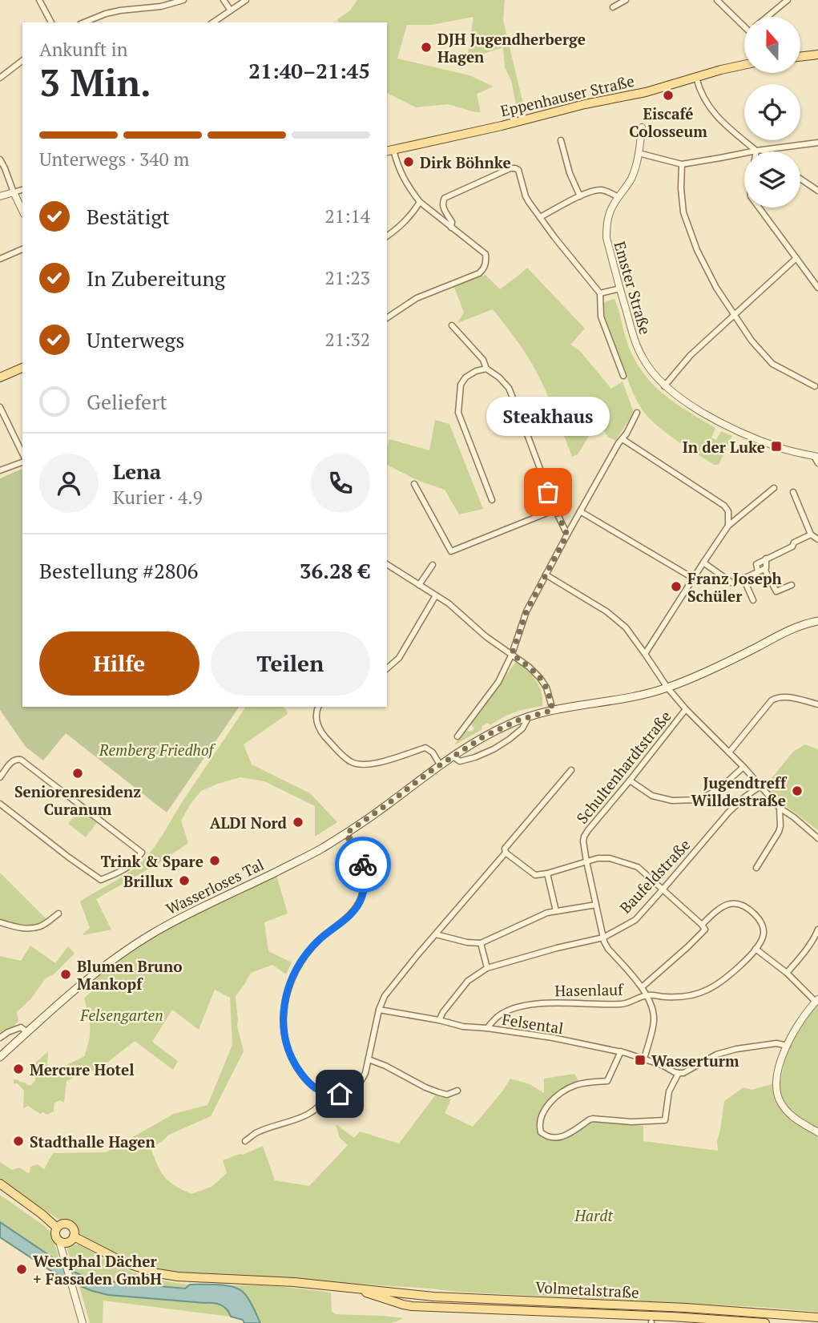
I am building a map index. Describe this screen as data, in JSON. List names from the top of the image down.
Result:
{
  "streets": {
    "main road": ["Eppenhauser Straße", "Wasserloses Tal", "Volmetalstraße"],
    "street": [
      "Emster Straße",
      "Schultenhardtstraße",
      "Baufeldstraße",
      "Hasenlauf",
      "Felsental"
    ]
  },
  "crossings": [
    ["Schultenhardtstraße", "Baufeldstraße"],
    ["Schultenhardtstraße", "Hasenlauf"],
    ["Schultenhardtstraße", "Felsental"],
    ["Baufeldstraße", "Felsental"],
    ["Hasenlauf", "Felsental"]
  ],
  "parks": ["Remberg Friedhof", "Felsengarten", "Hardt"],
  "places": {
    "other": [
      "DJH Jugendherberge Hagen",
      "Eiscafé Colosseum",
      "Dirk Böhnke",
      "Steakhaus",
      "Franz Joseph Schüler",
      "Seniorenresidenz Curanum",
      "Jugendtreff Willdestraße",
      "ALDI Nord",
      "Trink & Spare",
      "Brillux",
      "Blumen Bruno Mankopf",
      "Mercure Hotel",
      "Stadthalle Hagen",
      "Westphal Dächer + Fassaden GmbH"
    ],
    "transit": ["In der Luke", "Wasserturm"]
  },
  "north": "top",
  "page": {
    "heading": ["3 Min.", "Ankunft in", "21:40–21:45"],
    "panel": [
      "Lena",
      "Kurier · 4.9",
      "Bestellung #2806",
      "36.28 €"
    ],
    "bar": "Unterwegs · 340 m",
    "list": [
      ["Bestätigt", "21:14"],
      ["In Zubereitung", "21:23"],
      ["Unterwegs", "21:32"],
      "Geliefert"
    ],
    "bubble": "Steakhaus",
    "buttons": ["Hilfe", "Teilen"]
  }
}
